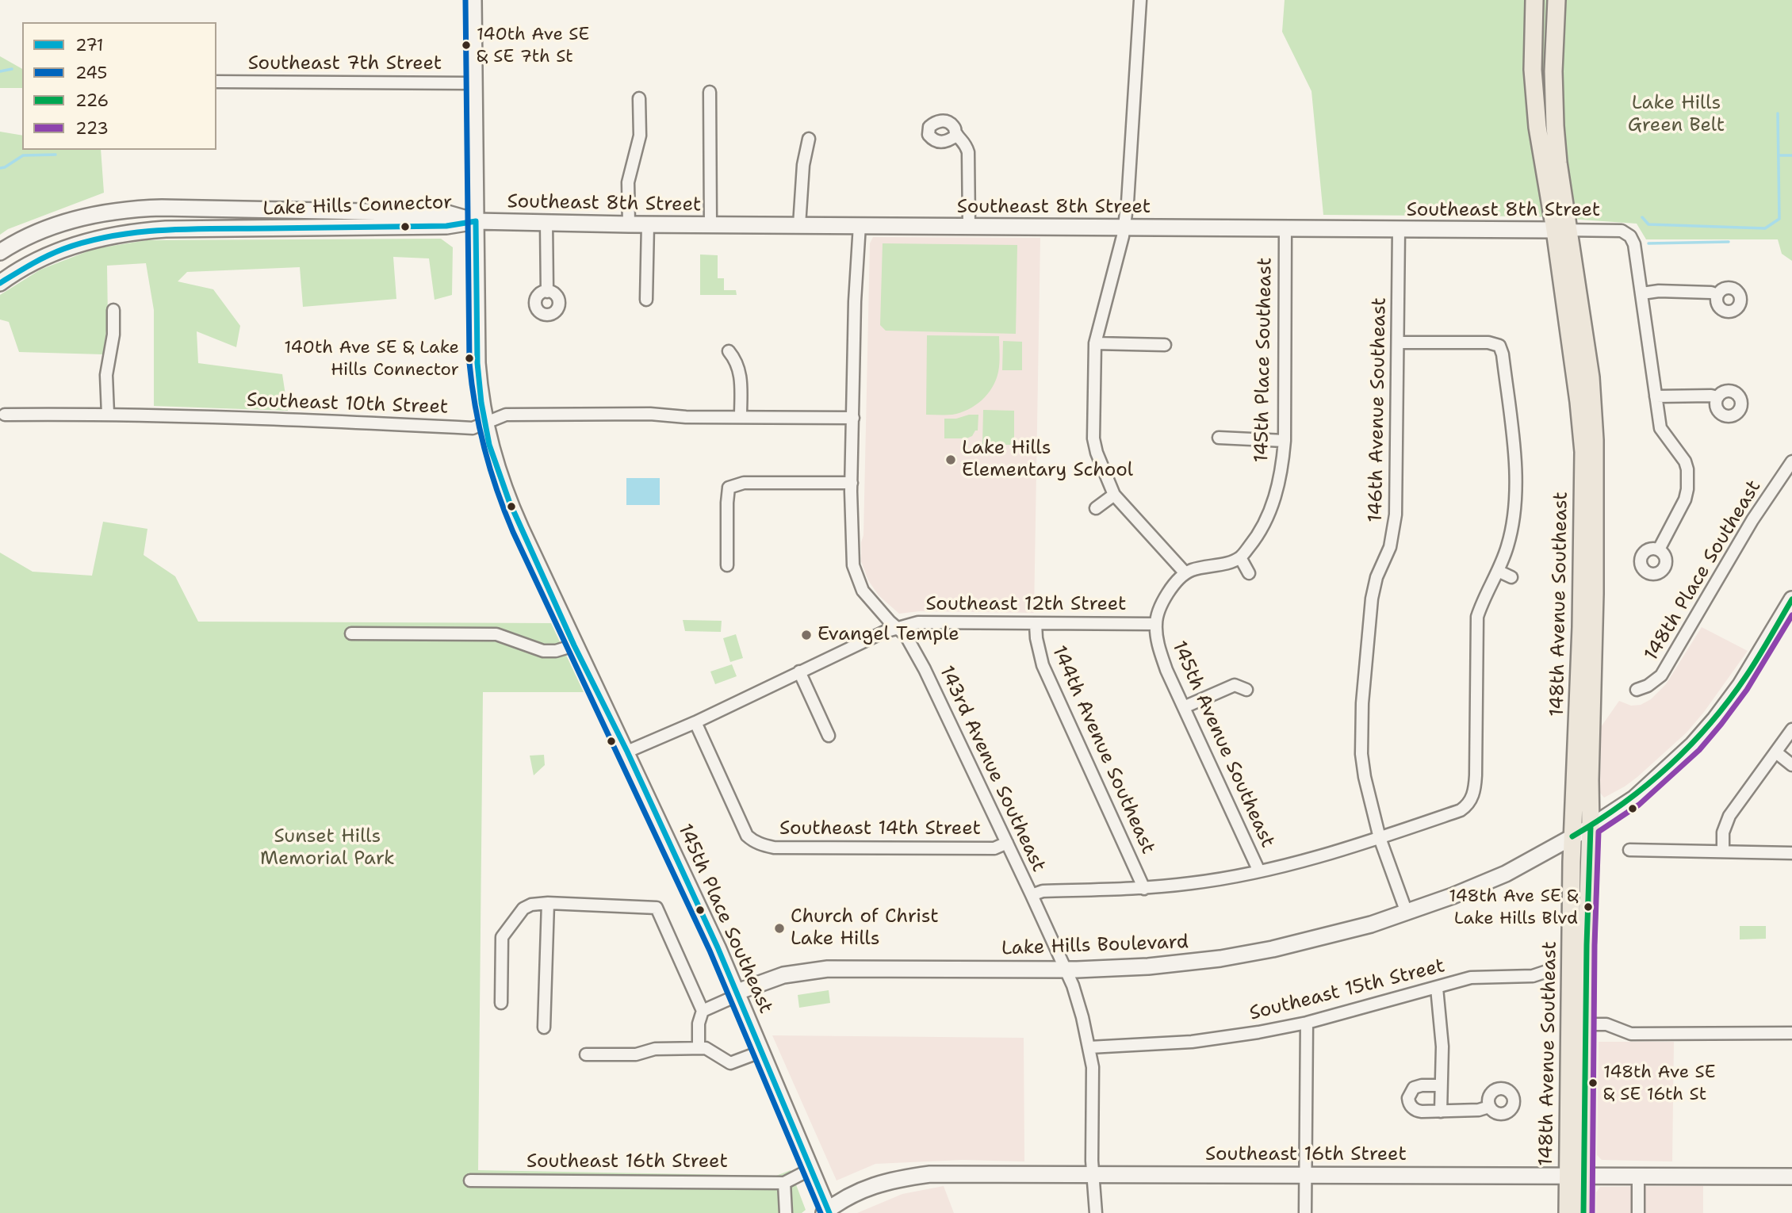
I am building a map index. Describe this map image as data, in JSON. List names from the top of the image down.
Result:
{
  "streets": {
    "main road": ["148th Avenue Southeast"],
    "street": [
      "Southeast 7th Street",
      "Southeast 8th Street",
      "Lake Hills Connector",
      "145th Place Southeast",
      "Southeast 10th Street",
      "146th Avenue Southeast",
      "148th Place Southeast",
      "Southeast 12th Street",
      "145th Avenue Southeast",
      "144th Avenue Southeast",
      "143rd Avenue Southeast",
      "Southeast 14th Street",
      "Lake Hills Boulevard",
      "Southeast 15th Street",
      "Southeast 16th Street"
    ]
  },
  "crossings": [
    ["Southeast 7th Street", "145th Place Southeast"],
    ["Southeast 8th Street", "Lake Hills Connector"],
    ["Southeast 8th Street", "145th Place Southeast"],
    ["Southeast 8th Street", "146th Avenue Southeast"],
    ["Southeast 8th Street", "148th Avenue Southeast"],
    ["Southeast 8th Street", "143rd Avenue Southeast"],
    ["Lake Hills Connector", "145th Place Southeast"],
    ["145th Place Southeast", "Southeast 10th Street"],
    ["145th Place Southeast", "Southeast 12th Street"],
    ["145th Place Southeast", "Lake Hills Boulevard"],
    ["145th Place Southeast", "Southeast 16th Street"],
    ["Southeast 10th Street", "143rd Avenue Southeast"],
    ["146th Avenue Southeast", "Lake Hills Boulevard"],
    ["148th Avenue Southeast", "Lake Hills Boulevard"],
    ["148th Avenue Southeast", "Southeast 16th Street"],
    ["Southeast 12th Street", "145th Avenue Southeast"],
    ["Southeast 12th Street", "144th Avenue Southeast"],
    ["Southeast 12th Street", "143rd Avenue Southeast"],
    ["Southeast 12th Street", "Southeast 14th Street"],
    ["143rd Avenue Southeast", "Southeast 14th Street"],
    ["143rd Avenue Southeast", "Lake Hills Boulevard"],
    ["143rd Avenue Southeast", "Southeast 15th Street"],
    ["143rd Avenue Southeast", "Southeast 16th Street"]
  ],
  "parks": ["Lake Hills Green Belt", "Sunset Hills Memorial Park"],
  "places": [
    "140th Ave SE & SE 7th St",
    "140th Ave SE & Lake Hills Connector",
    "Lake Hills Elementary School",
    "Evangel Temple",
    "148th Ave SE & Lake Hills Blvd",
    "Church of Christ Lake Hills",
    "148th Ave SE & SE 16th St"
  ],
  "lines": [
    "transit line 245",
    "transit line 271",
    "transit line 226",
    "transit line 223"
  ],
  "legend": [
    "271",
    "245",
    "226",
    "223"
  ]
}
